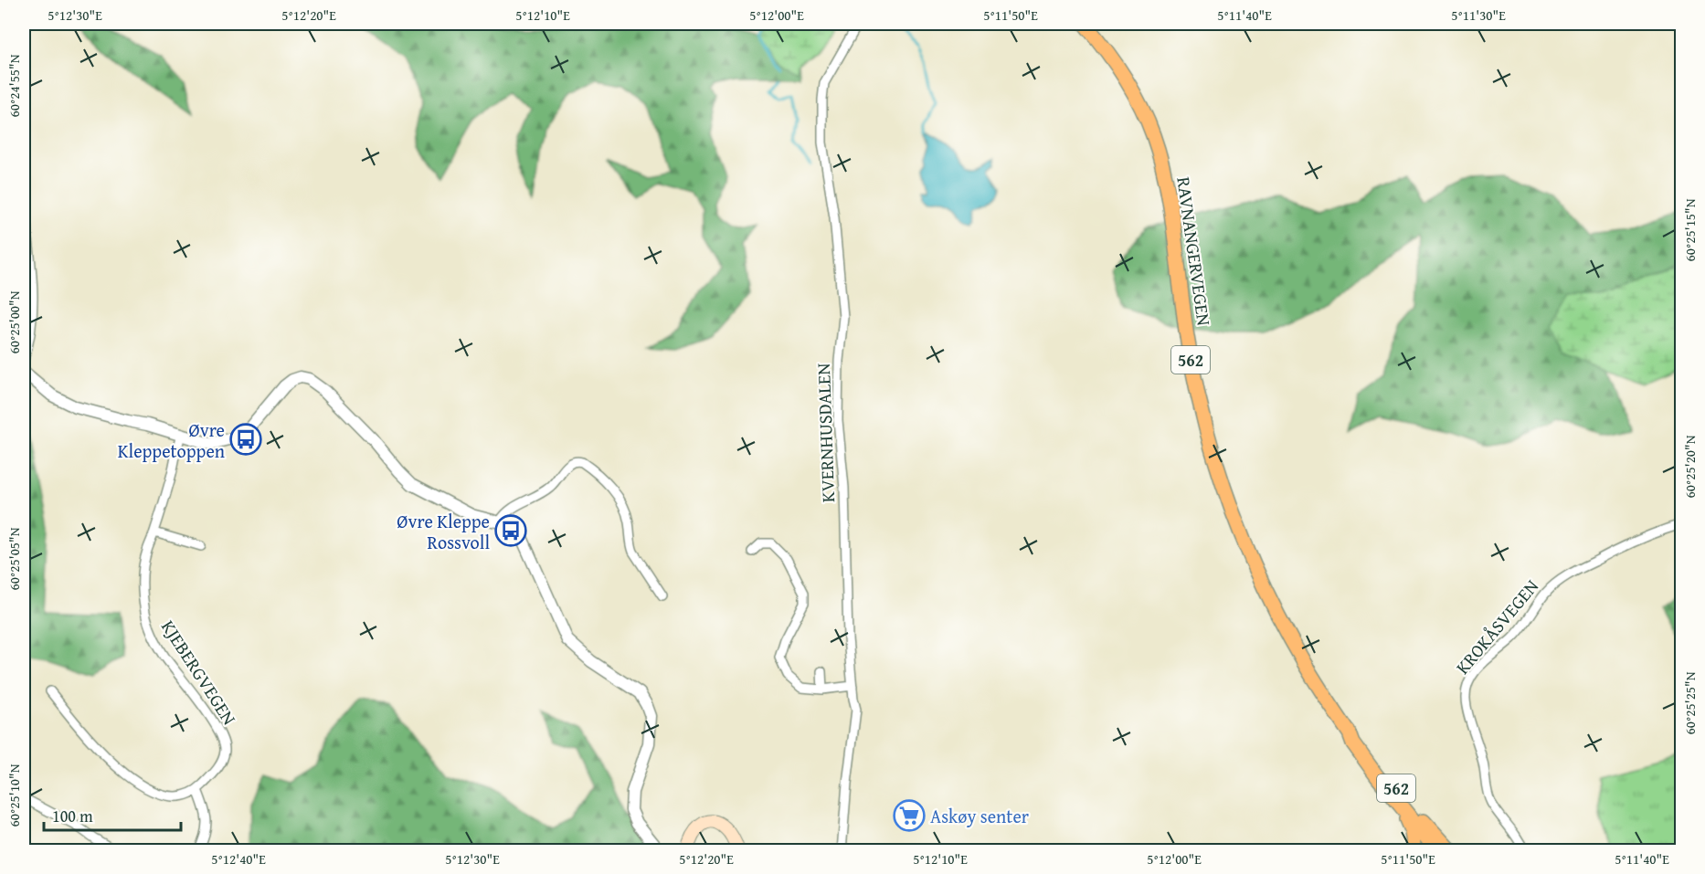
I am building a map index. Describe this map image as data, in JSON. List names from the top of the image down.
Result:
{
  "streets": {
    "main road": ["RAVNANGERVEGEN", "562"],
    "street": ["KVERNHUSDALEN", "KROKÅSVEGEN", "KJEBERGVEGEN"]
  },
  "places": {
    "bus stop": ["Øvre Kleppetoppen", "Øvre Kleppe Rossvoll"],
    "supermarket": ["Askøy senter"]
  },
  "scale_bar": "100 m",
  "coordinates": [
    "5°12'30\"E",
    "5°12'20\"E",
    "5°12'10\"E",
    "5°12'00\"E",
    "5°11'50\"E",
    "5°11'40\"E",
    "5°11'30\"E",
    "60°24'55\"N",
    "60°25'15\"N",
    "60°25'00\"N",
    "60°25'20\"N",
    "60°25'05\"N",
    "60°25'25\"N",
    "60°25'10\"N",
    "5°12'40\"E"
  ]
}
